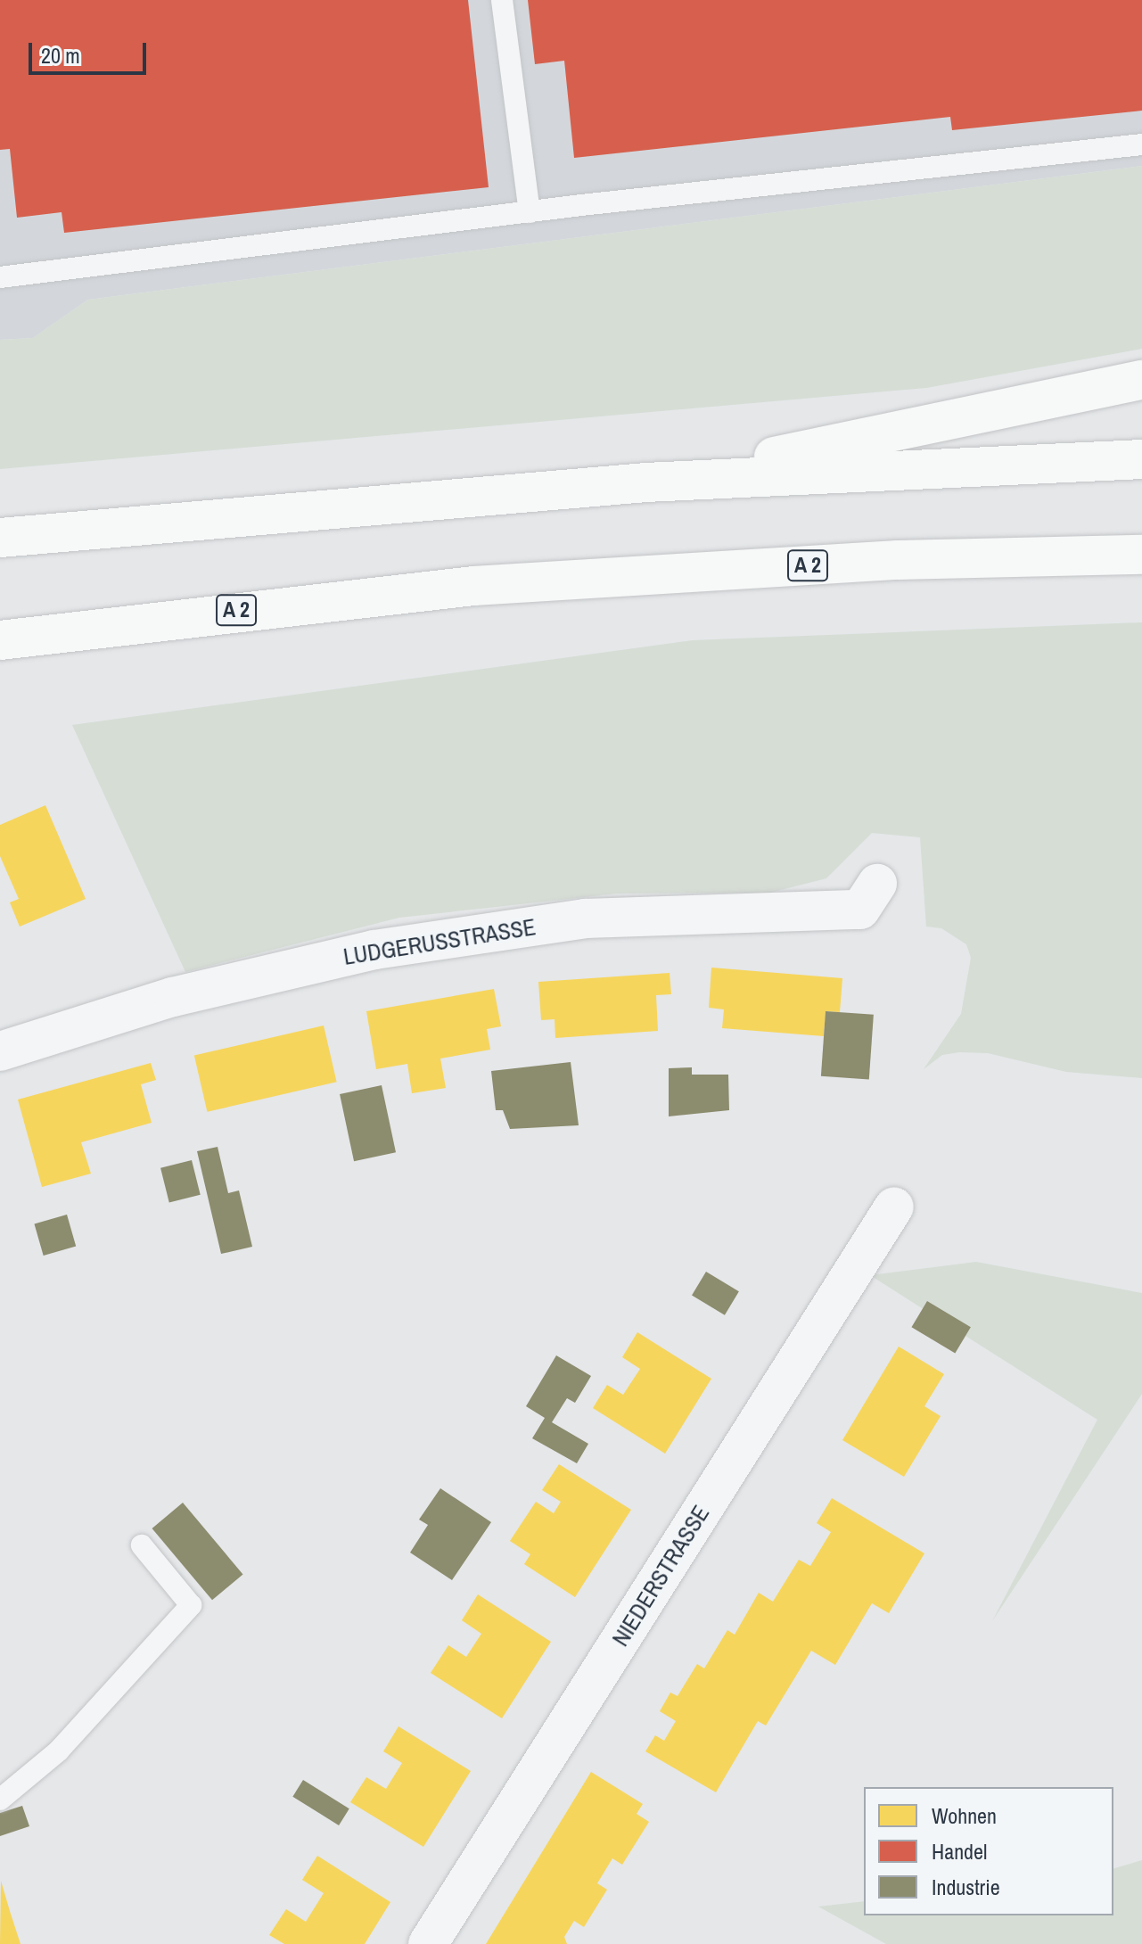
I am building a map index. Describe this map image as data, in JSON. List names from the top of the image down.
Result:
{
  "streets": {
    "highway": ["A 2"],
    "street": ["LUDGERUSSTRASSE", "NIEDERSTRASSE"]
  },
  "legend": ["Wohnen", "Handel", "Industrie"],
  "scale_bar": "20 m"
}
